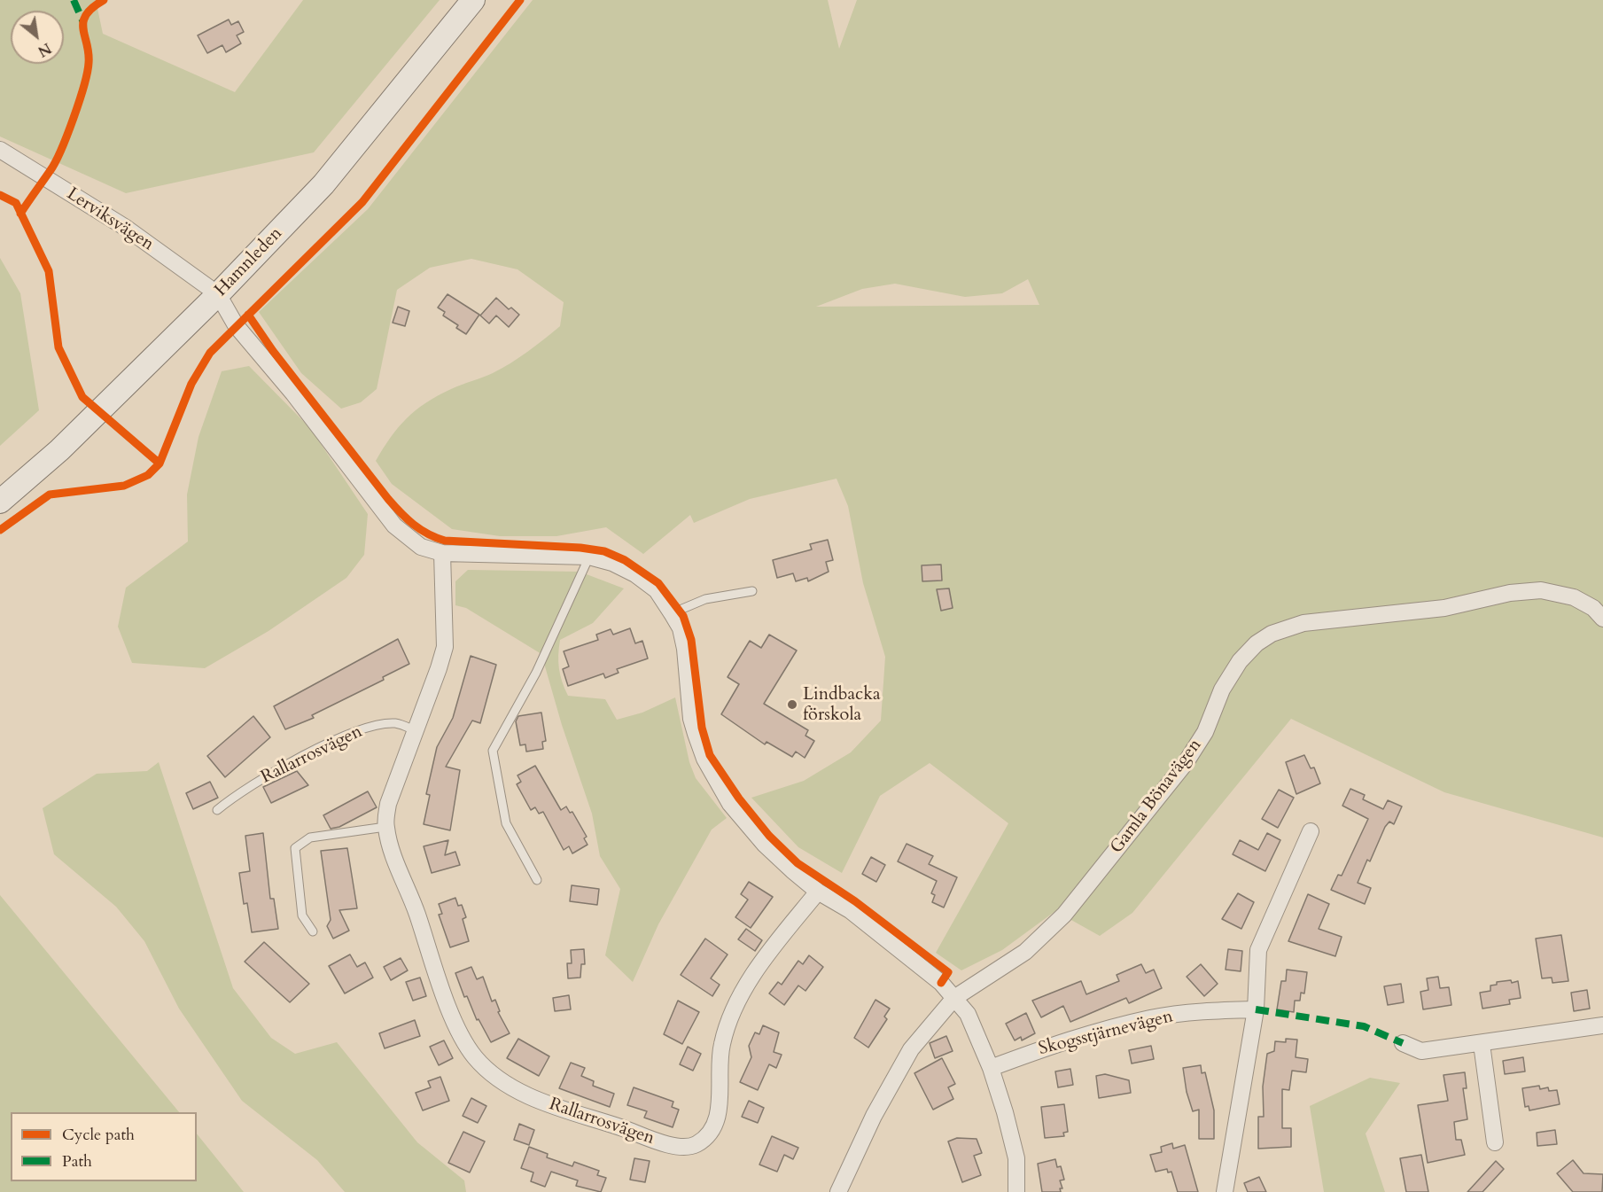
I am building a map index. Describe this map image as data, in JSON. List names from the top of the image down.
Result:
{
  "streets": {
    "main road": ["Hamnleden"],
    "street": [
      "Lerviksvägen",
      "Rallarrosvägen",
      "Gamla Bönavägen",
      "Skogsstjärnevägen"
    ]
  },
  "crossings": [
    ["Lerviksvägen", "Hamnleden"]
  ],
  "places": ["Lindbacka förskola"],
  "legend": ["Cycle path", "Path"],
  "north": "bottom right"
}
